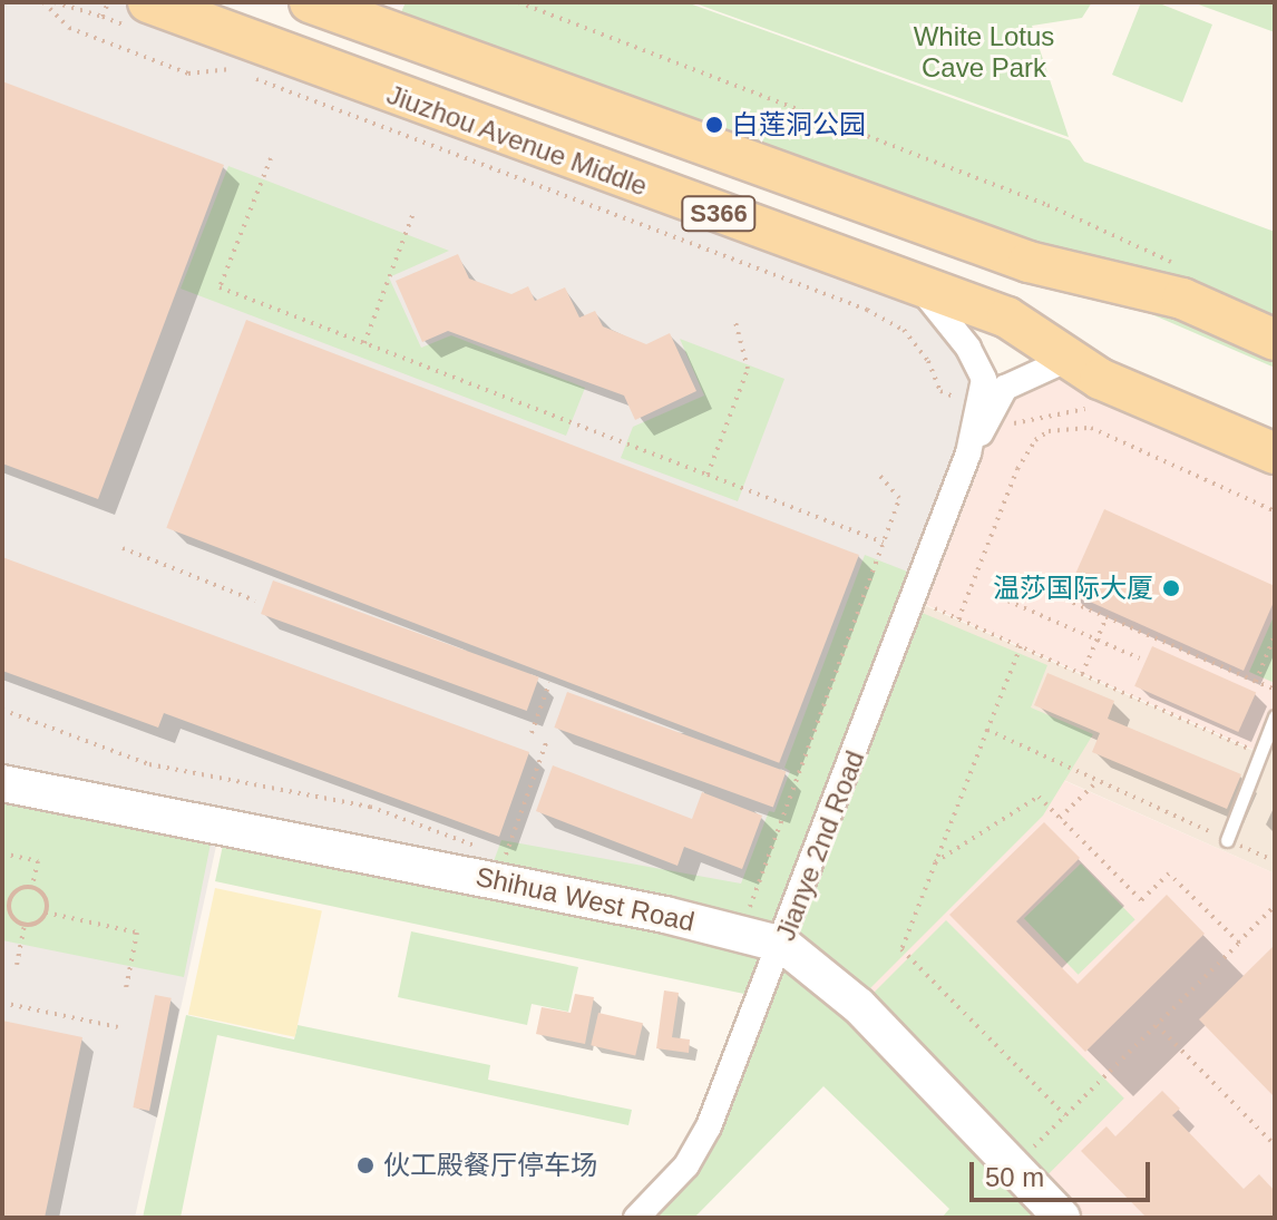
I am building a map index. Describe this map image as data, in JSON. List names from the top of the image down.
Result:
{
  "streets": {
    "main road": ["Jiuzhou Avenue Middle", "S366", "Shihua West Road"],
    "street": ["Jianye 2nd Road"]
  },
  "crossings": [
    ["Jiuzhou Avenue Middle", "Jianye 2nd Road"],
    ["Jianye 2nd Road", "Shihua West Road"]
  ],
  "parks": ["White Lotus Cave Park"],
  "places": ["白莲洞公园", "温莎国际大厦", "伙工殿餐厅停车场"],
  "scale_bar": "50 m"
}
